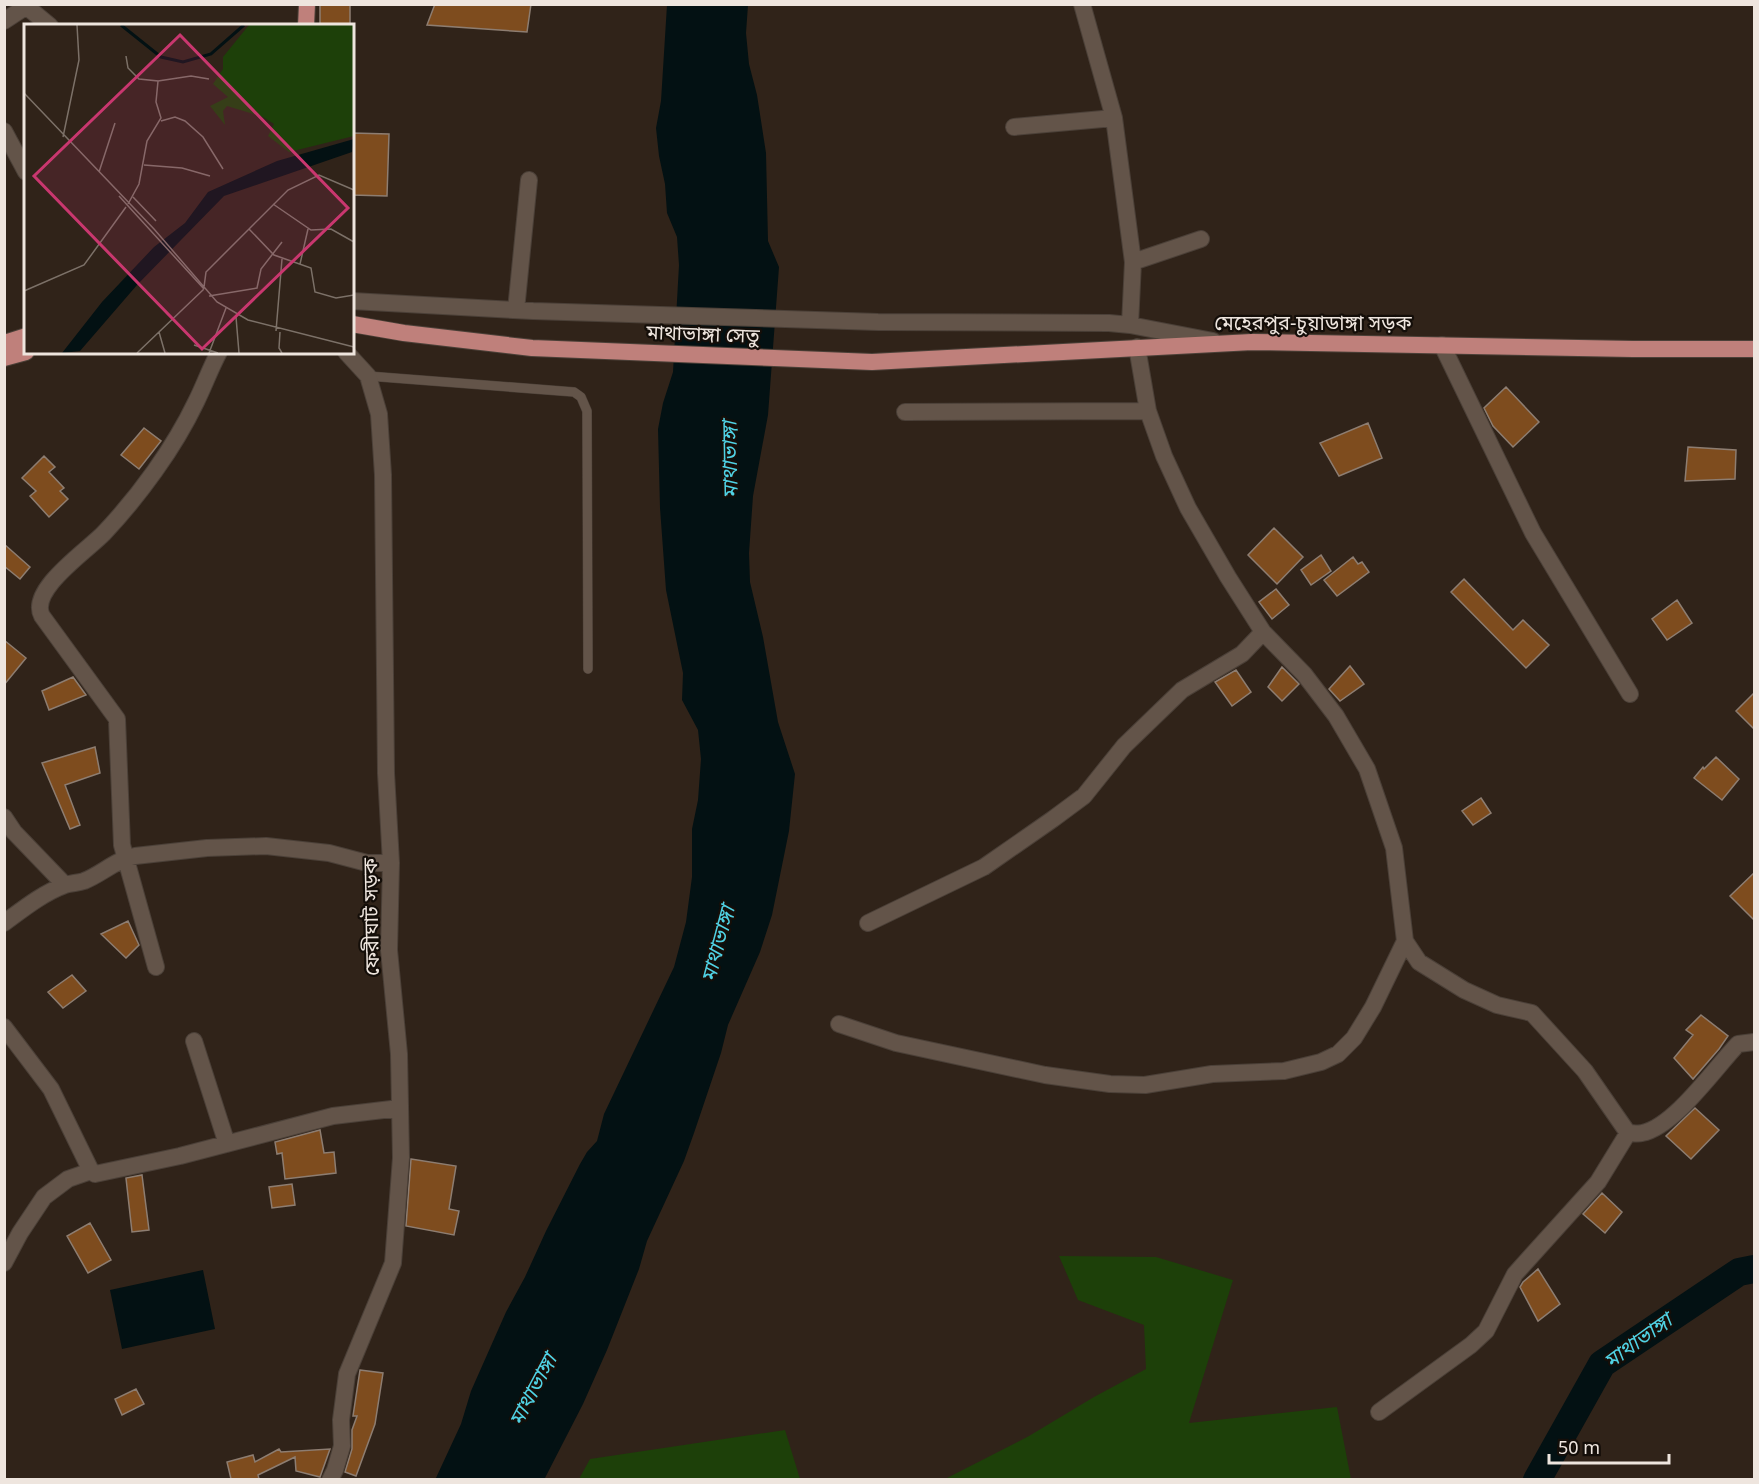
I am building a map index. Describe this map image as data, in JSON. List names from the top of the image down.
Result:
{
  "streets": {
    "main road": ["মেহেরপুর-চুয়াডাঙ্গা সড়ক", "মাথাভাঙ্গা সেতু"],
    "street": ["ফেরীঘাট সড়ক"]
  },
  "crossings": [
    ["মেহেরপুর-চুয়াডাঙ্গা সড়ক", "মাথাভাঙ্গা সেতু"]
  ],
  "water": ["মাথাভাঙ্গা"],
  "scale_bar": "50 m"
}
